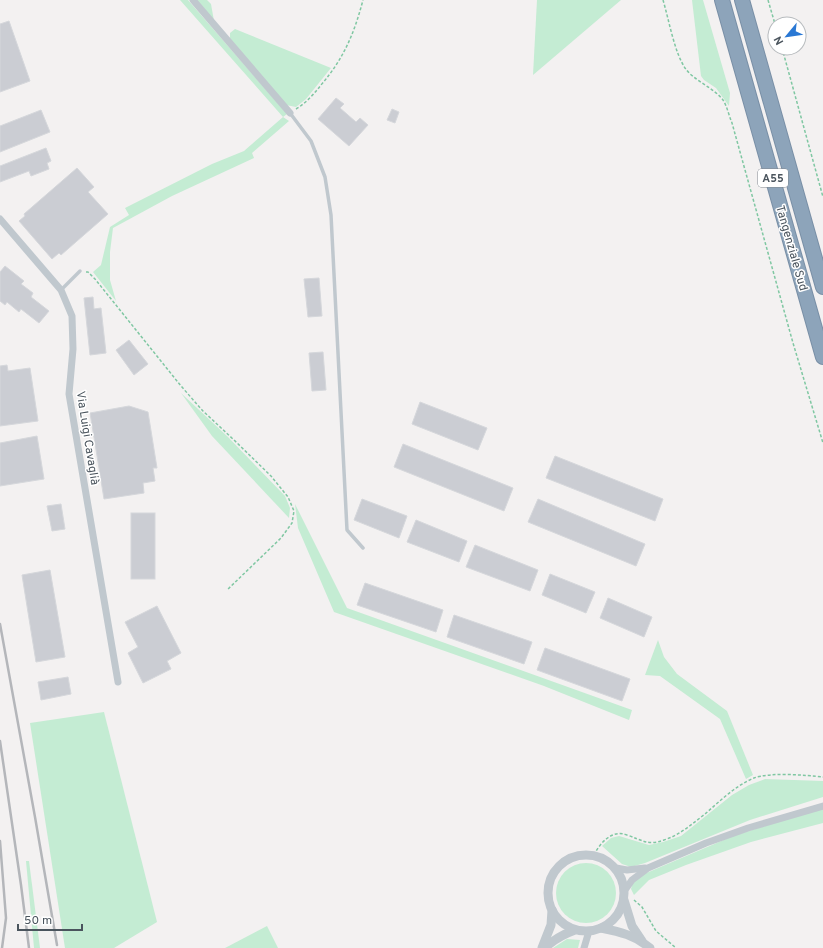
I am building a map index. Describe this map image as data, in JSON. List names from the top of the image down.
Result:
{
  "streets": {
    "highway": ["A55", "Tangenziale Sud"],
    "street": ["Via Luigi Cavaglià"]
  },
  "scale_bar": "50 m",
  "north": "bottom left"
}
